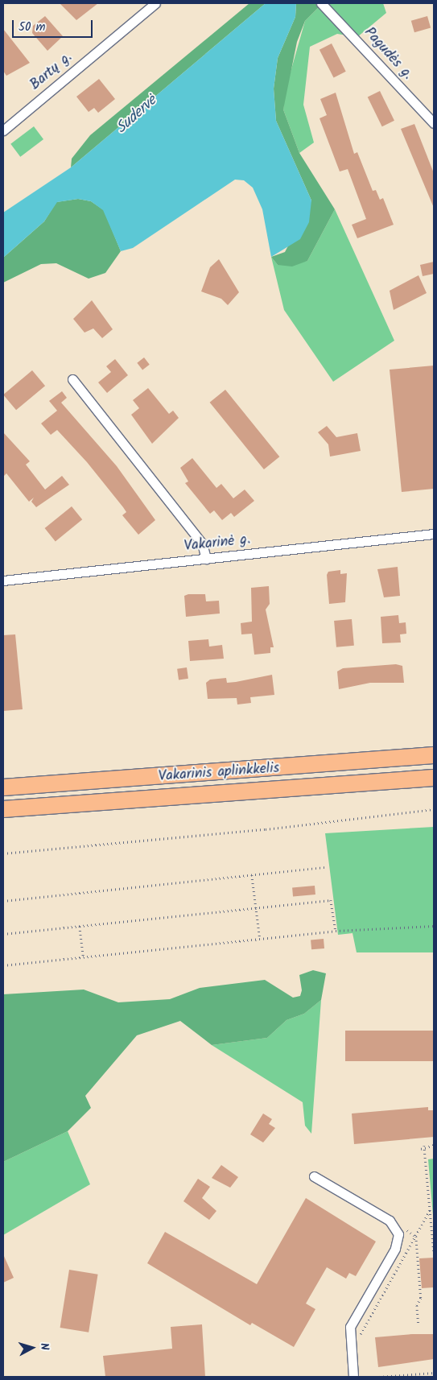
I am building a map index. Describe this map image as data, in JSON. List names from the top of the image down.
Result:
{
  "streets": {
    "highway": ["Vakarinis aplinkkelis"],
    "street": ["Pagudės g.", "Bartų g.", "Vakarinė g."]
  },
  "water": ["Sudervė"],
  "scale_bar": "50 m",
  "north": "right"
}
